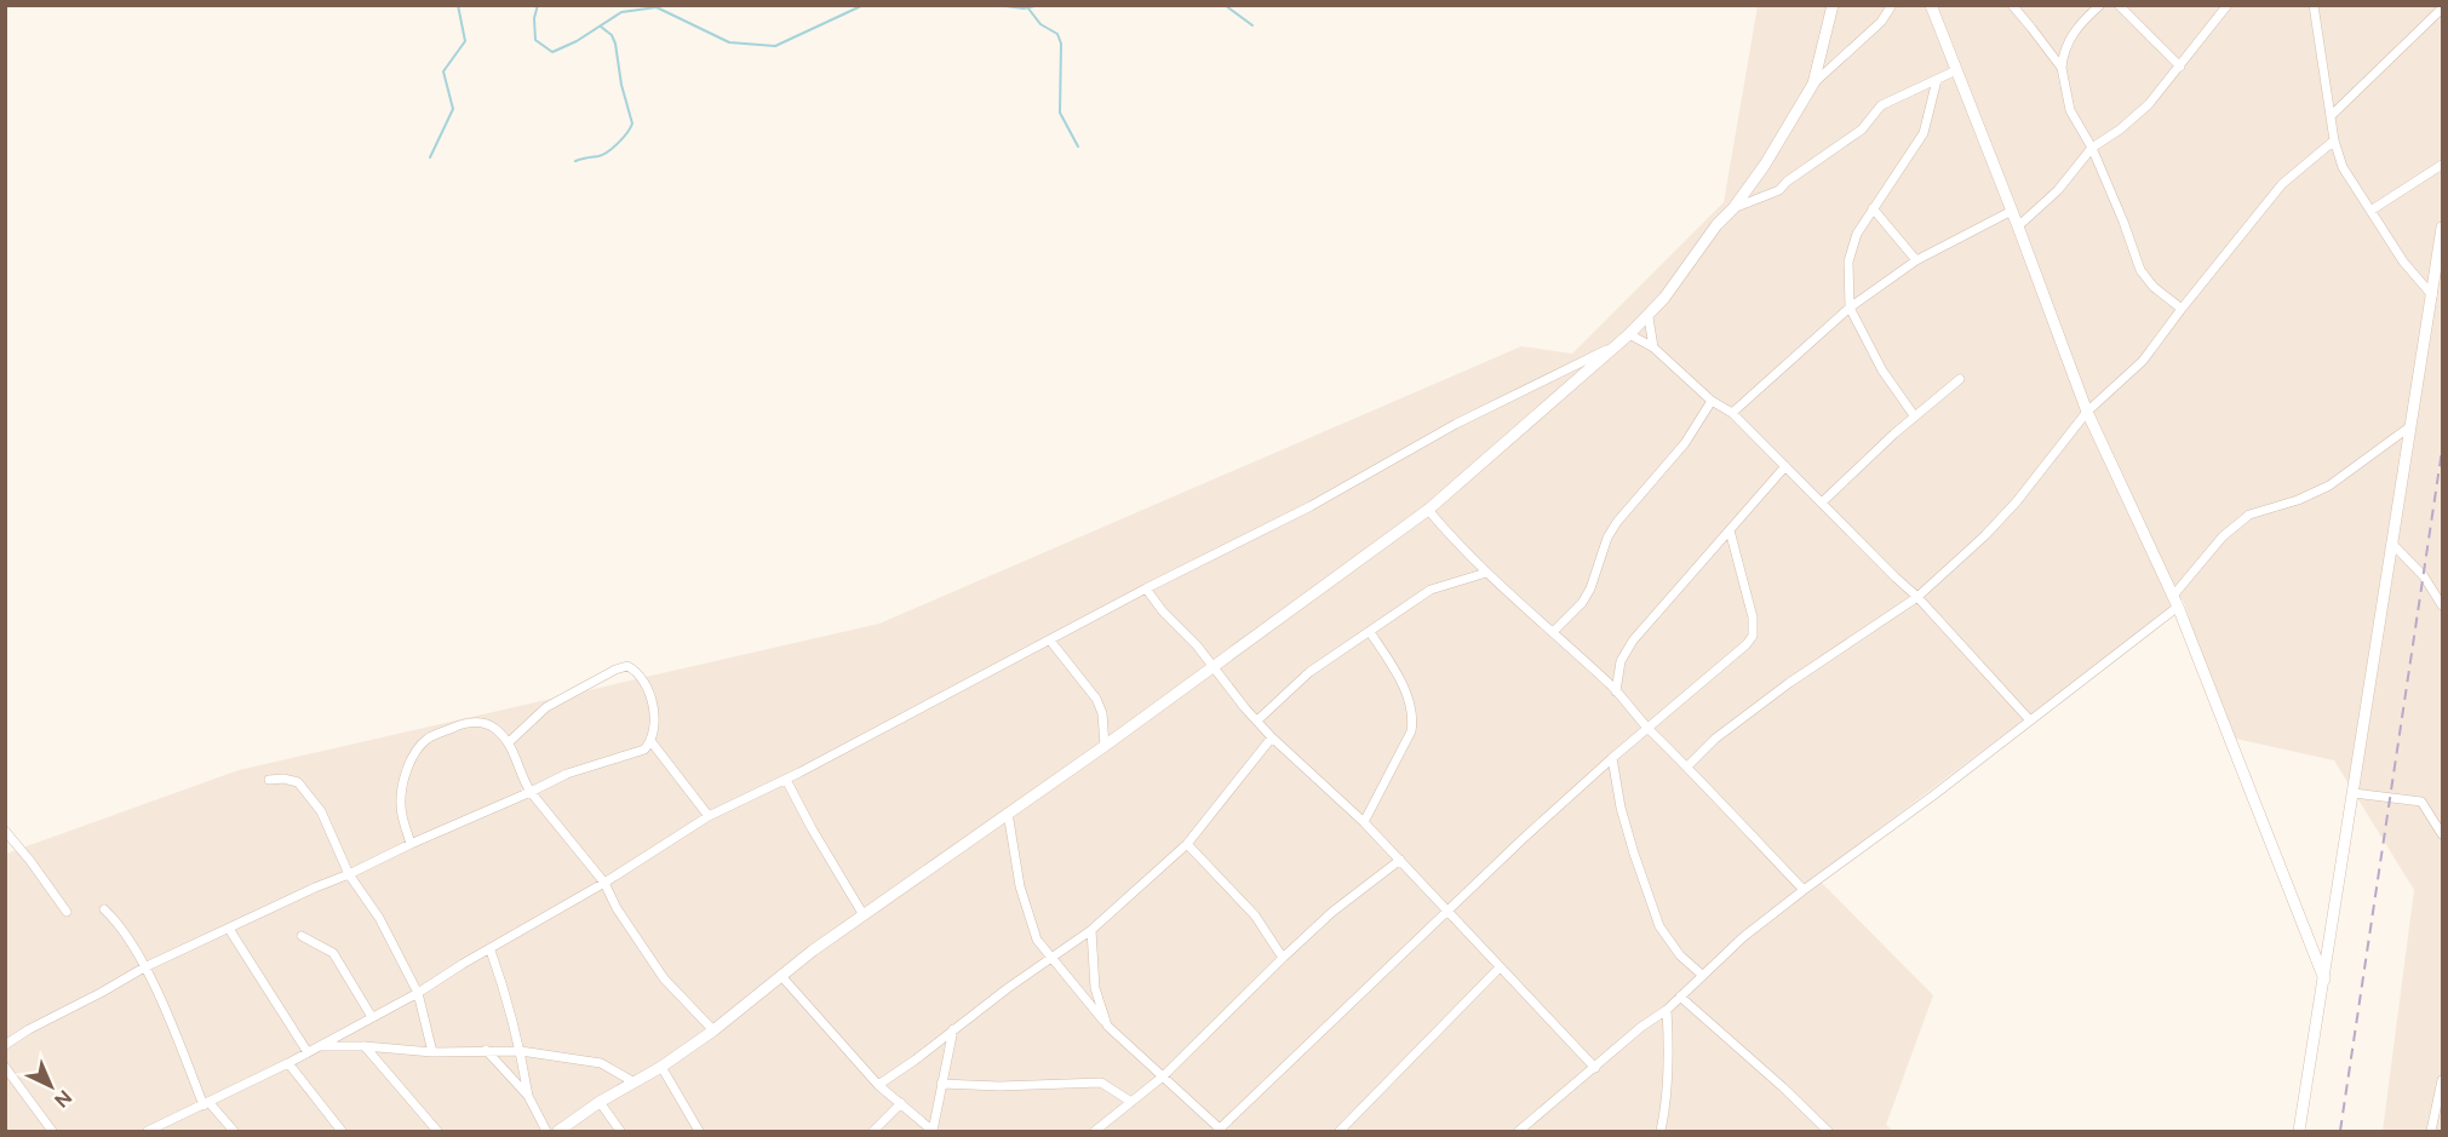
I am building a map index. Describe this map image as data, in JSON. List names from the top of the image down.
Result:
{
  "north": "bottom right"
}
